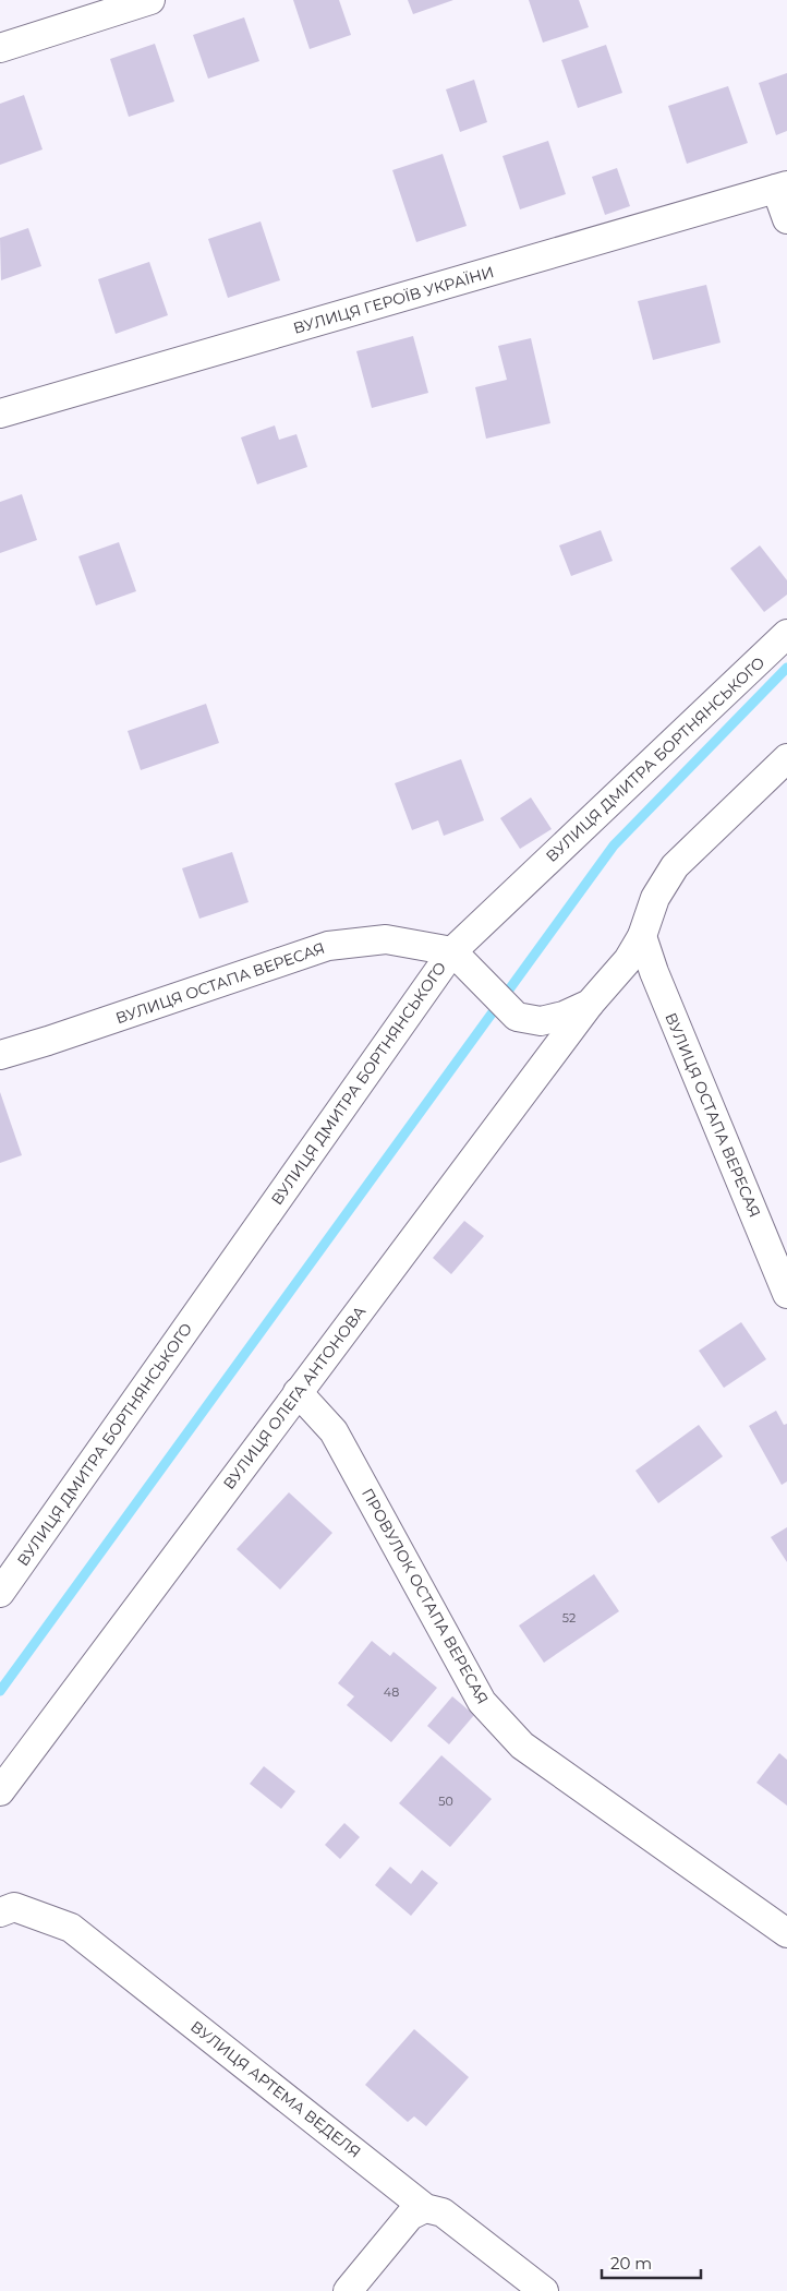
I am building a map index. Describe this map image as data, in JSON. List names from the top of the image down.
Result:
{
  "streets": {
    "street": [
      "ВУЛИЦЯ ГЕРОЇВ УКРАЇНИ",
      "ВУЛИЦЯ ДМИТРА БОРТНЯНСЬКОГО",
      "ВУЛИЦЯ ОСТАПА ВЕРЕСАЯ",
      "ВУЛИЦЯ ОЛЕГА АНТОНОВА",
      "ПРОВУЛОК ОСТАПА ВЕРЕСАЯ",
      "ВУЛИЦЯ АРТЕМА ВЕДЕЛЯ"
    ]
  },
  "crossings": [
    ["ВУЛИЦЯ ДМИТРА БОРТНЯНСЬКОГО", "ВУЛИЦЯ ОСТАПА ВЕРЕСАЯ"],
    ["ВУЛИЦЯ ОЛЕГА АНТОНОВА", "ПРОВУЛОК ОСТАПА ВЕРЕСАЯ"]
  ],
  "house_numbers": ["52", "48", "50"],
  "scale_bar": "20 m"
}
